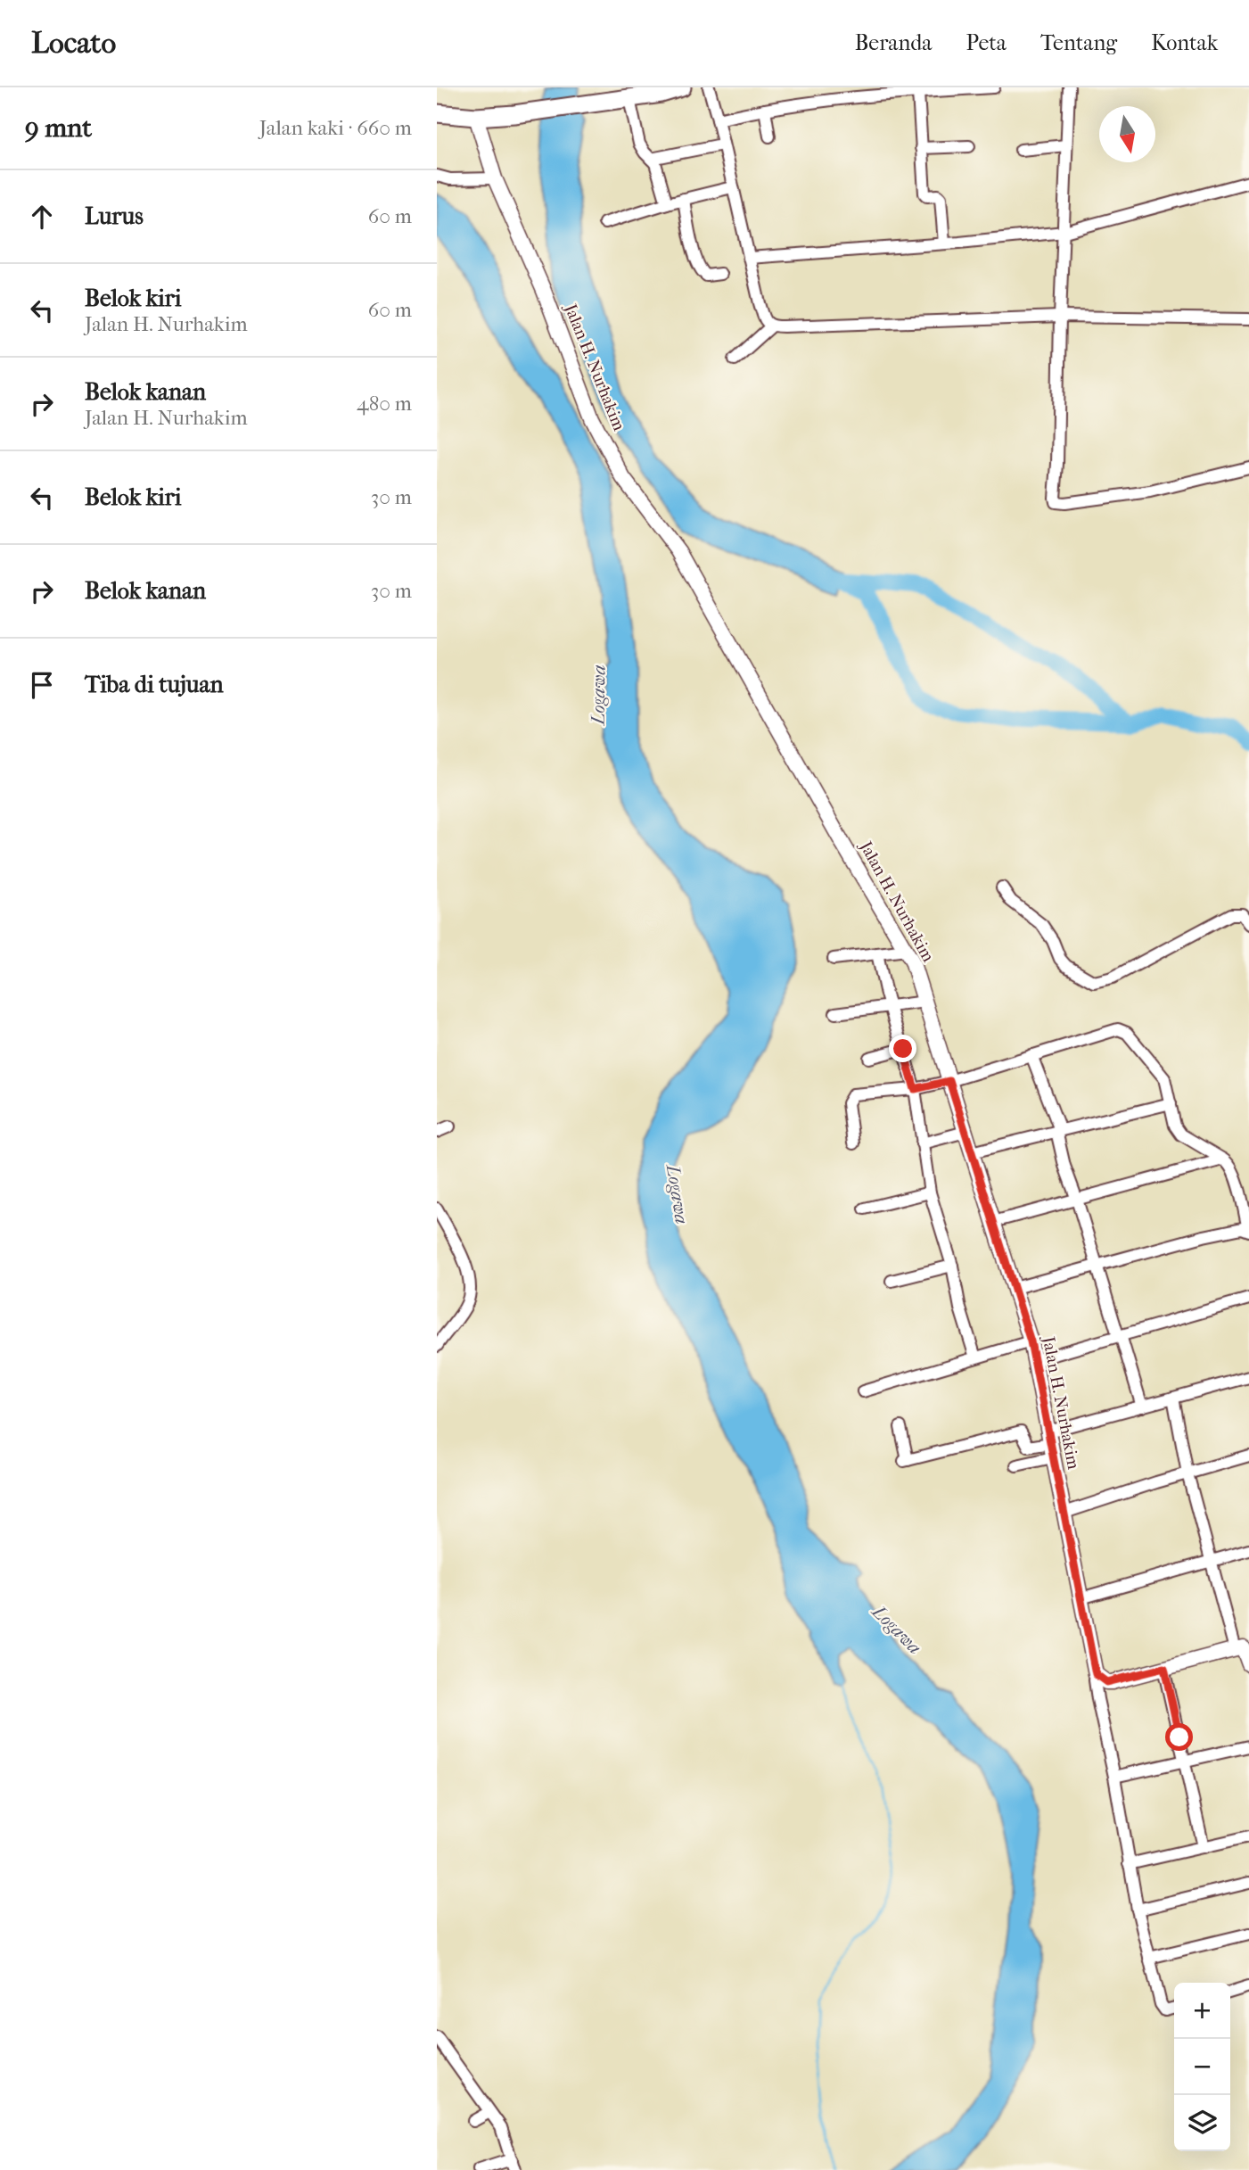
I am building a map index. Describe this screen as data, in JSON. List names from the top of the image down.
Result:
{
  "streets": {
    "main road": ["Jalan H. Nurhakim"]
  },
  "water": ["Logawa"],
  "north": "bottom",
  "page": {
    "header": "Locato",
    "nav": [
      "Beranda",
      "Peta",
      "Tentang",
      "Kontak"
    ],
    "heading": ["9 mnt", "Jalan kaki · 660 m"],
    "list": [
      ["Lurus", "60 m"],
      ["Belok kiri", "Jalan H. Nurhakim", "60 m"],
      ["Belok kanan", "Jalan H. Nurhakim", "480 m"],
      ["Belok kiri", "30 m"],
      ["Belok kanan", "30 m"],
      "Tiba di tujuan"
    ],
    "map_buttons": ["+", "−"]
  }
}
